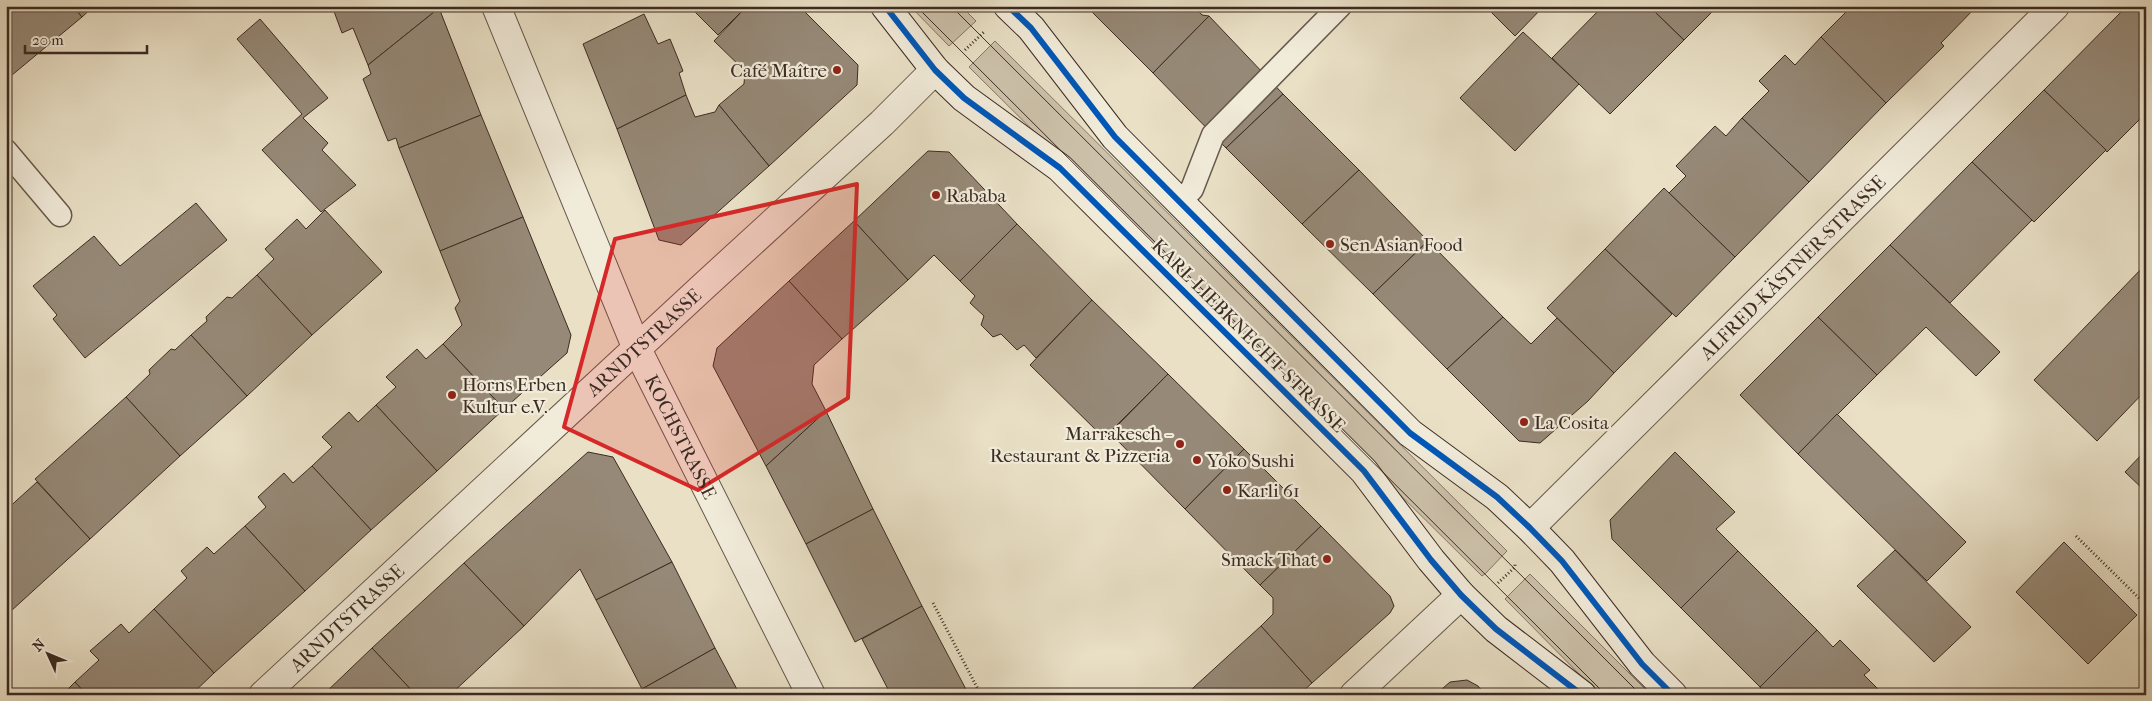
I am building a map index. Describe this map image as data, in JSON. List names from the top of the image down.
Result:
{
  "streets": {
    "street": [
      "ALFRED-KÄSTNER-STRASSE",
      "KARL-LIEBKNECHT-STRASSE",
      "ARNDTSTRASSE",
      "KOCHSTRASSE"
    ]
  },
  "crossings": [
    ["KARL-LIEBKNECHT-STRASSE", "ARNDTSTRASSE"],
    ["ARNDTSTRASSE", "KOCHSTRASSE"]
  ],
  "places": [
    "Café Maître",
    "Rababa",
    "Sen Asian Food",
    "Horns Erben Kultur e.V.",
    "La Cosita",
    "Marrakesch - Restaurant & Pizzeria",
    "Yoko Sushi",
    "Karli 61",
    "Smack That"
  ],
  "scale_bar": "20 m",
  "north": "top left"
}
